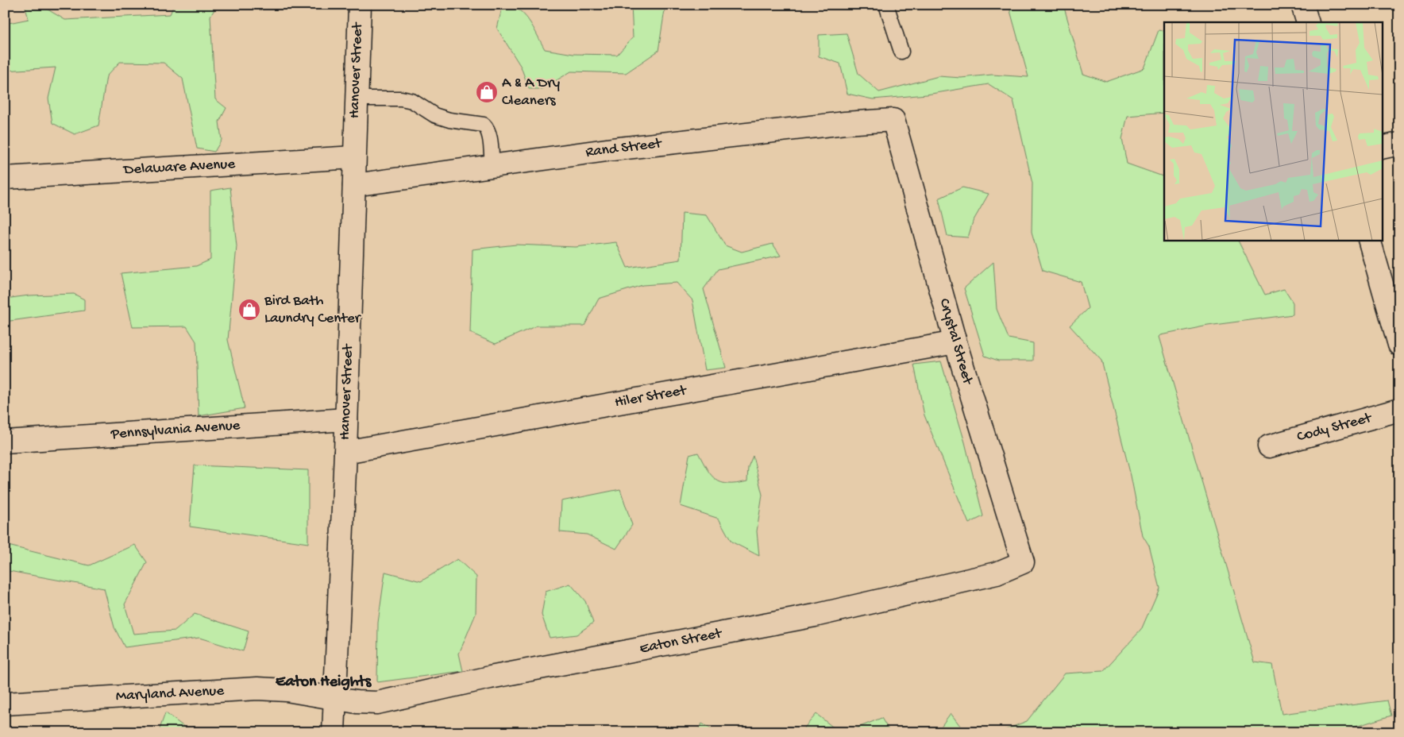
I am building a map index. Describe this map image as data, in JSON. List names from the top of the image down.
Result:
{
  "streets": {
    "street": [
      "Hanover Street",
      "Rand Street",
      "Delaware Avenue",
      "Crystal Street",
      "Hiler Street",
      "Cody Street",
      "Pennsylvania Avenue",
      "Eaton Street",
      "Maryland Avenue"
    ]
  },
  "crossings": [
    ["Hanover Street", "Rand Street"],
    ["Hanover Street", "Delaware Avenue"],
    ["Hanover Street", "Hiler Street"],
    ["Hanover Street", "Pennsylvania Avenue"],
    ["Hanover Street", "Eaton Street"],
    ["Hanover Street", "Maryland Avenue"],
    ["Rand Street", "Crystal Street"],
    ["Crystal Street", "Hiler Street"],
    ["Crystal Street", "Eaton Street"],
    ["Eaton Street", "Maryland Avenue"]
  ],
  "districts": ["Eaton Heights"],
  "places": {
    "shop": ["A & A Dry Cleaners", "Bird Bath Laundry Center"]
  }
}
